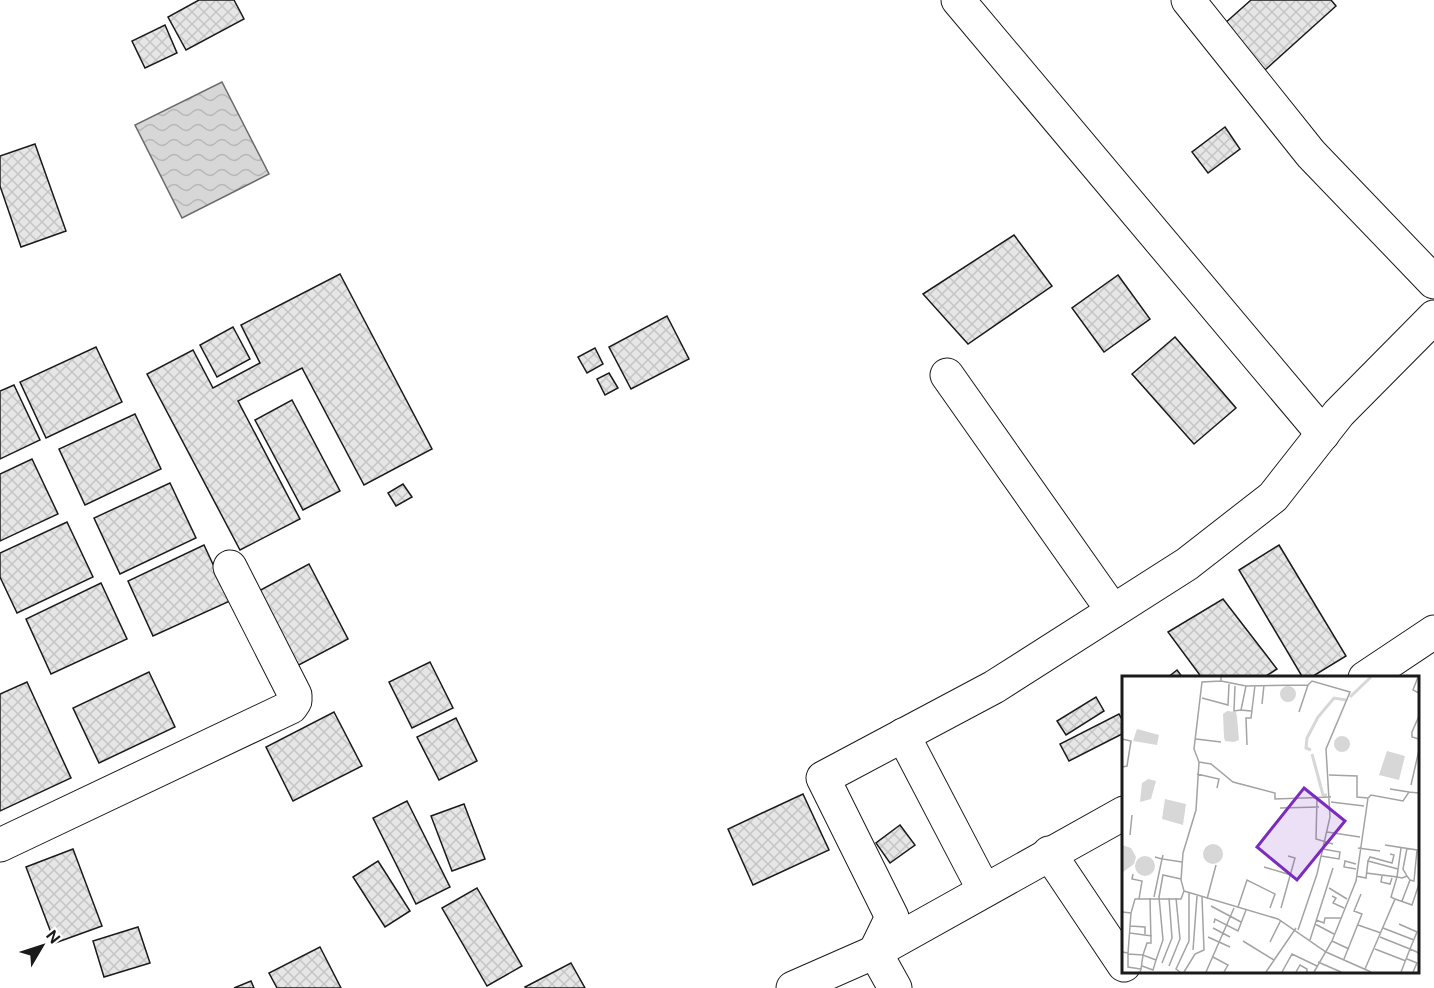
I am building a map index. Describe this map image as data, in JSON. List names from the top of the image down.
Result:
{
  "north": "top right"
}
